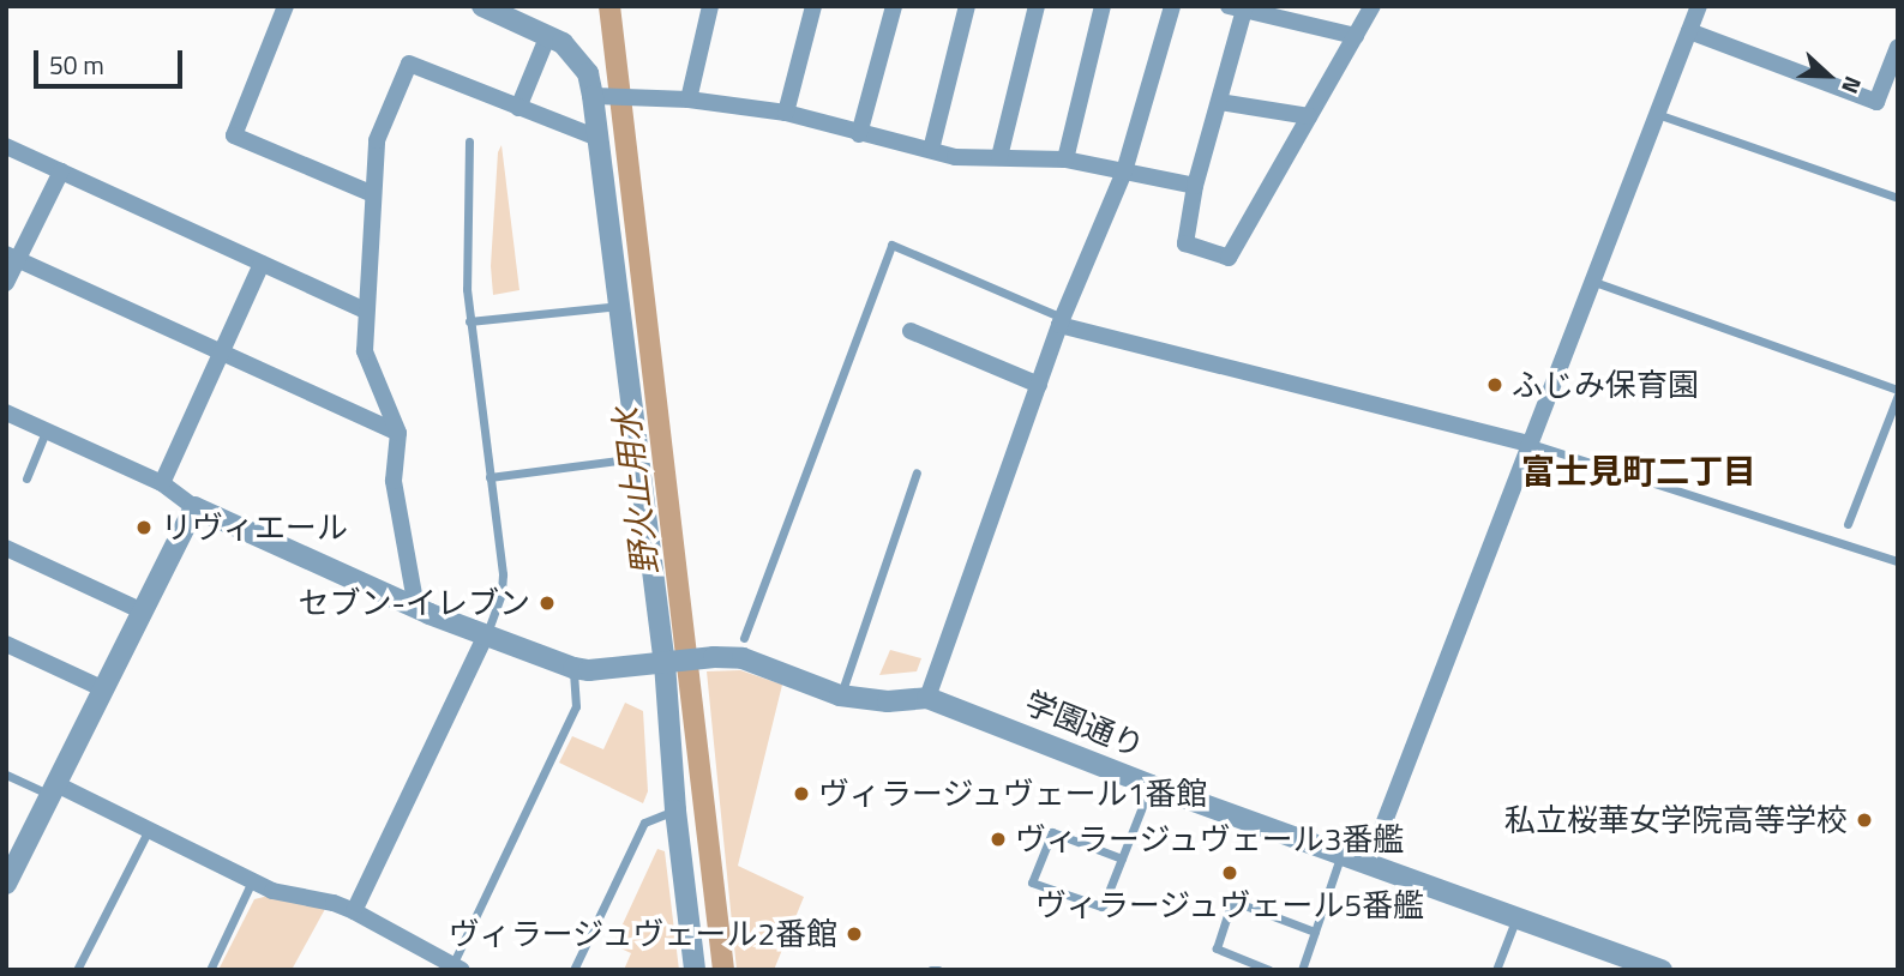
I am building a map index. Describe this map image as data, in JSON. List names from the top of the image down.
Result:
{
  "streets": {
    "street": ["学園通り"]
  },
  "districts": ["富士見町二丁目"],
  "water": ["野火止用水"],
  "places": [
    "ふじみ保育園",
    "リヴィエール",
    "セブン-イレブン",
    "ヴィラージュヴェール1番館",
    "私立桜華女学院高等学校",
    "ヴィラージュヴェール3番艦",
    "ヴィラージュヴェール5番艦",
    "ヴィラージュヴェール2番館"
  ],
  "scale_bar": "50 m",
  "north": "right"
}
